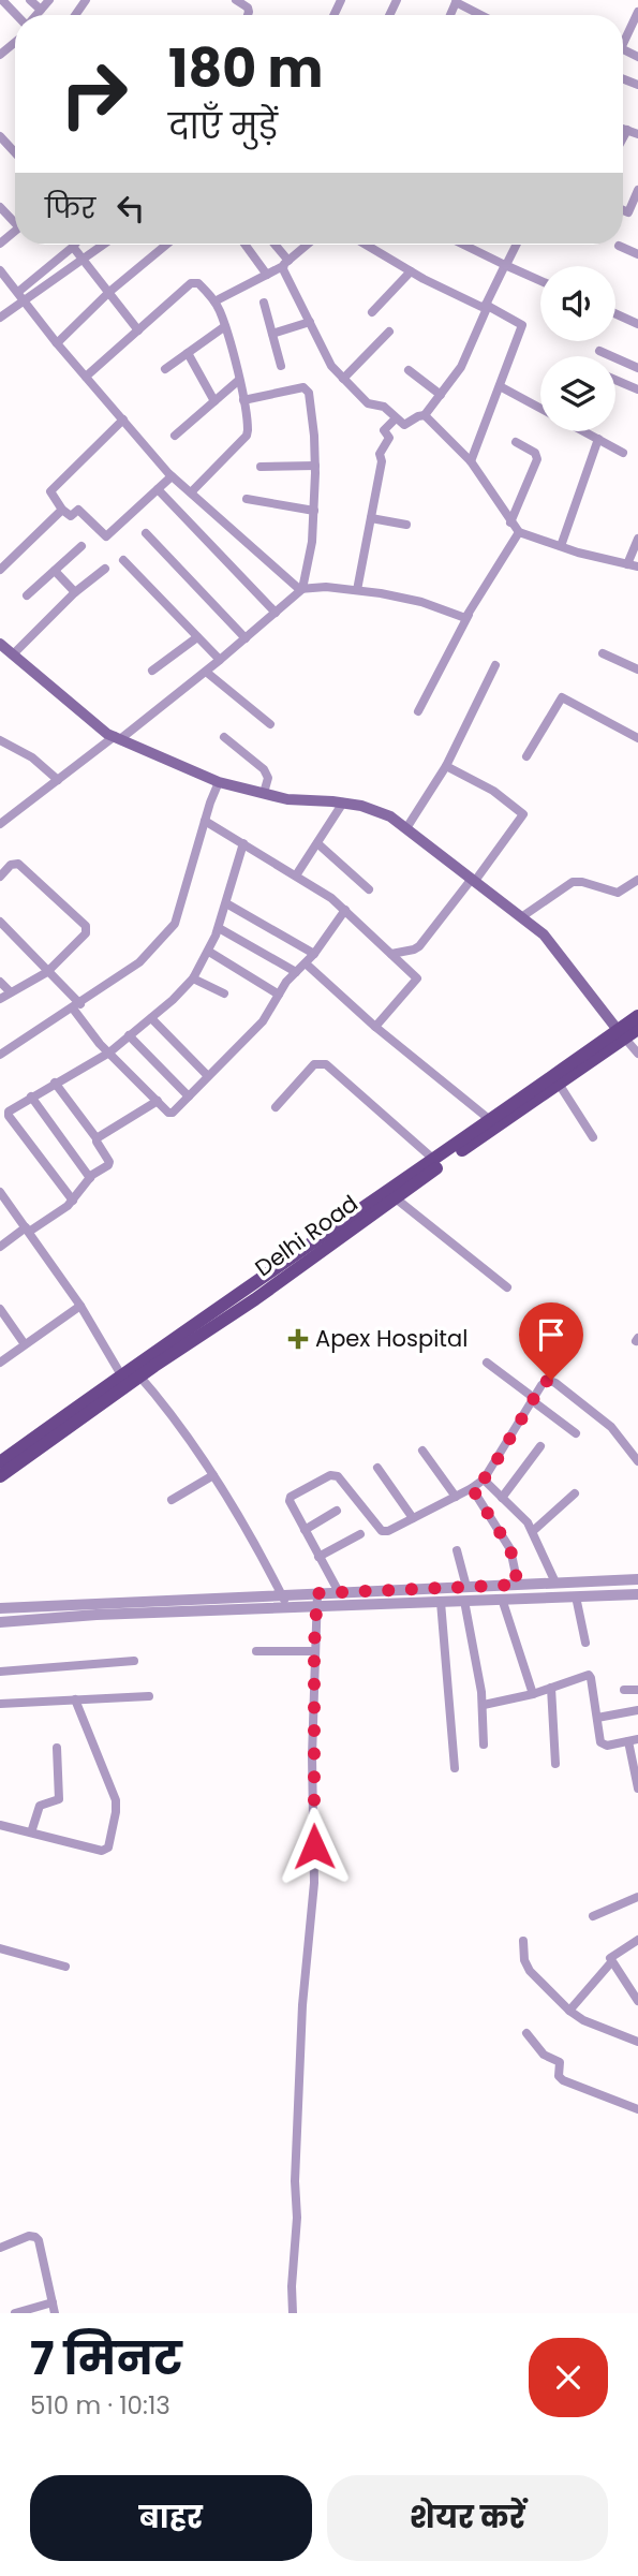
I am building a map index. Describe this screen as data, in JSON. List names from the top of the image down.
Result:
{
  "streets": {
    "main road": ["Delhi Road"]
  },
  "places": {
    "health": ["Apex Hospital"]
  },
  "page": {
    "turn": ["180 m", "दाएँ मुड़ें"],
    "then": "फिर",
    "heading": ["7 मिनट", "510 m · 10:13"],
    "buttons": ["बाहर", "शेयर करें"]
  }
}
